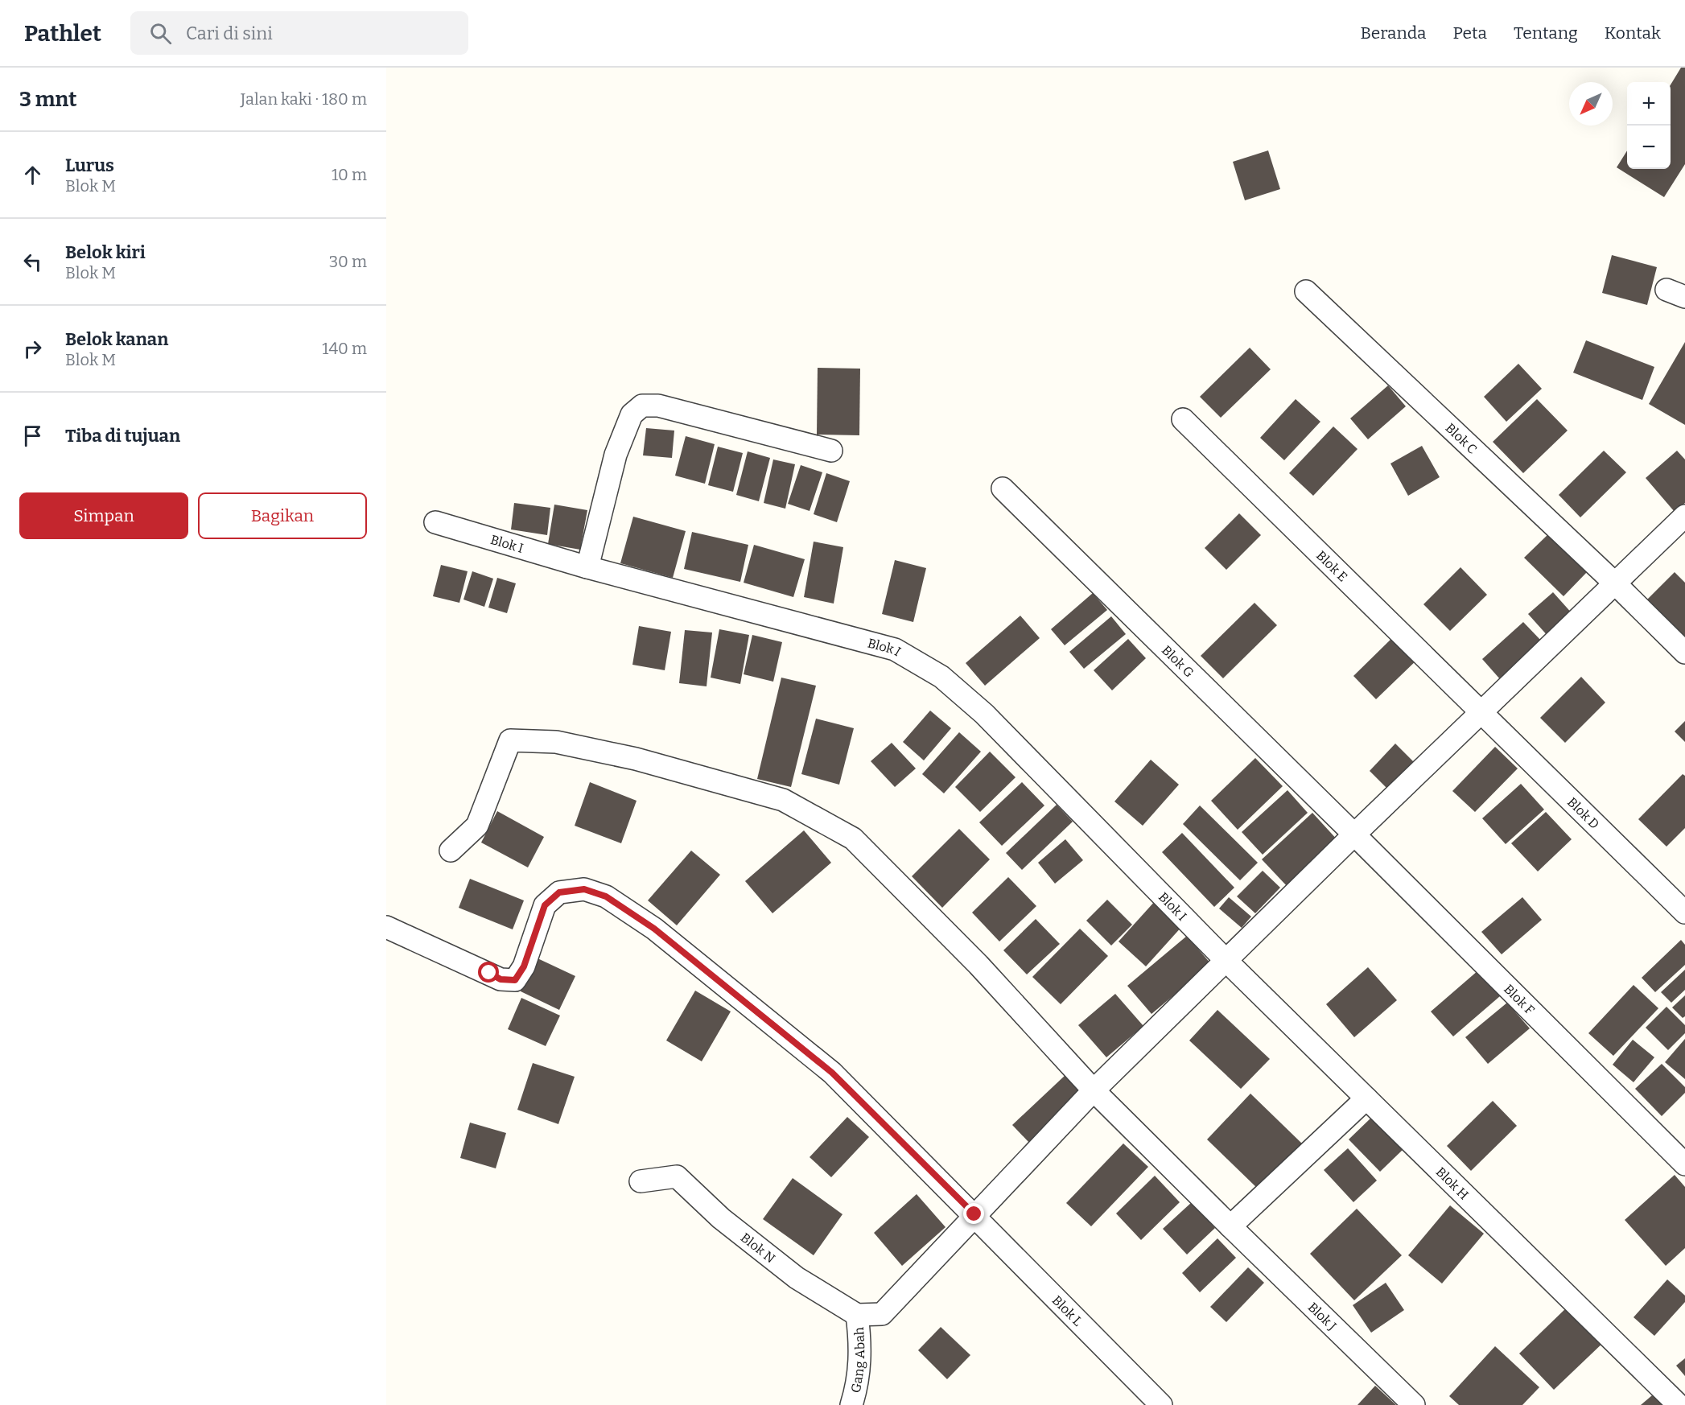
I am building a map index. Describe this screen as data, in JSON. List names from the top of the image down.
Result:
{
  "streets": {
    "street": [
      "Blok C",
      "Blok I",
      "Blok E",
      "Blok G",
      "Blok D",
      "Blok F",
      "Blok H",
      "Blok N",
      "Blok L",
      "Blok J",
      "Gang Abah"
    ]
  },
  "crossings": [
    ["Blok I", "Blok H"],
    ["Blok E", "Blok D"],
    ["Blok G", "Blok F"],
    ["Blok N", "Gang Abah"]
  ],
  "north": "bottom left",
  "page": {
    "header": "Pathlet",
    "search": "Cari di sini",
    "nav": [
      "Beranda",
      "Peta",
      "Tentang",
      "Kontak"
    ],
    "heading": ["3 mnt", "Jalan kaki · 180 m"],
    "map_buttons": ["+", "−"],
    "list": [
      ["Lurus", "Blok M", "10 m"],
      ["Belok kiri", "Blok M", "30 m"],
      ["Belok kanan", "Blok M", "140 m"],
      "Tiba di tujuan"
    ],
    "buttons": ["Simpan", "Bagikan"]
  }
}
